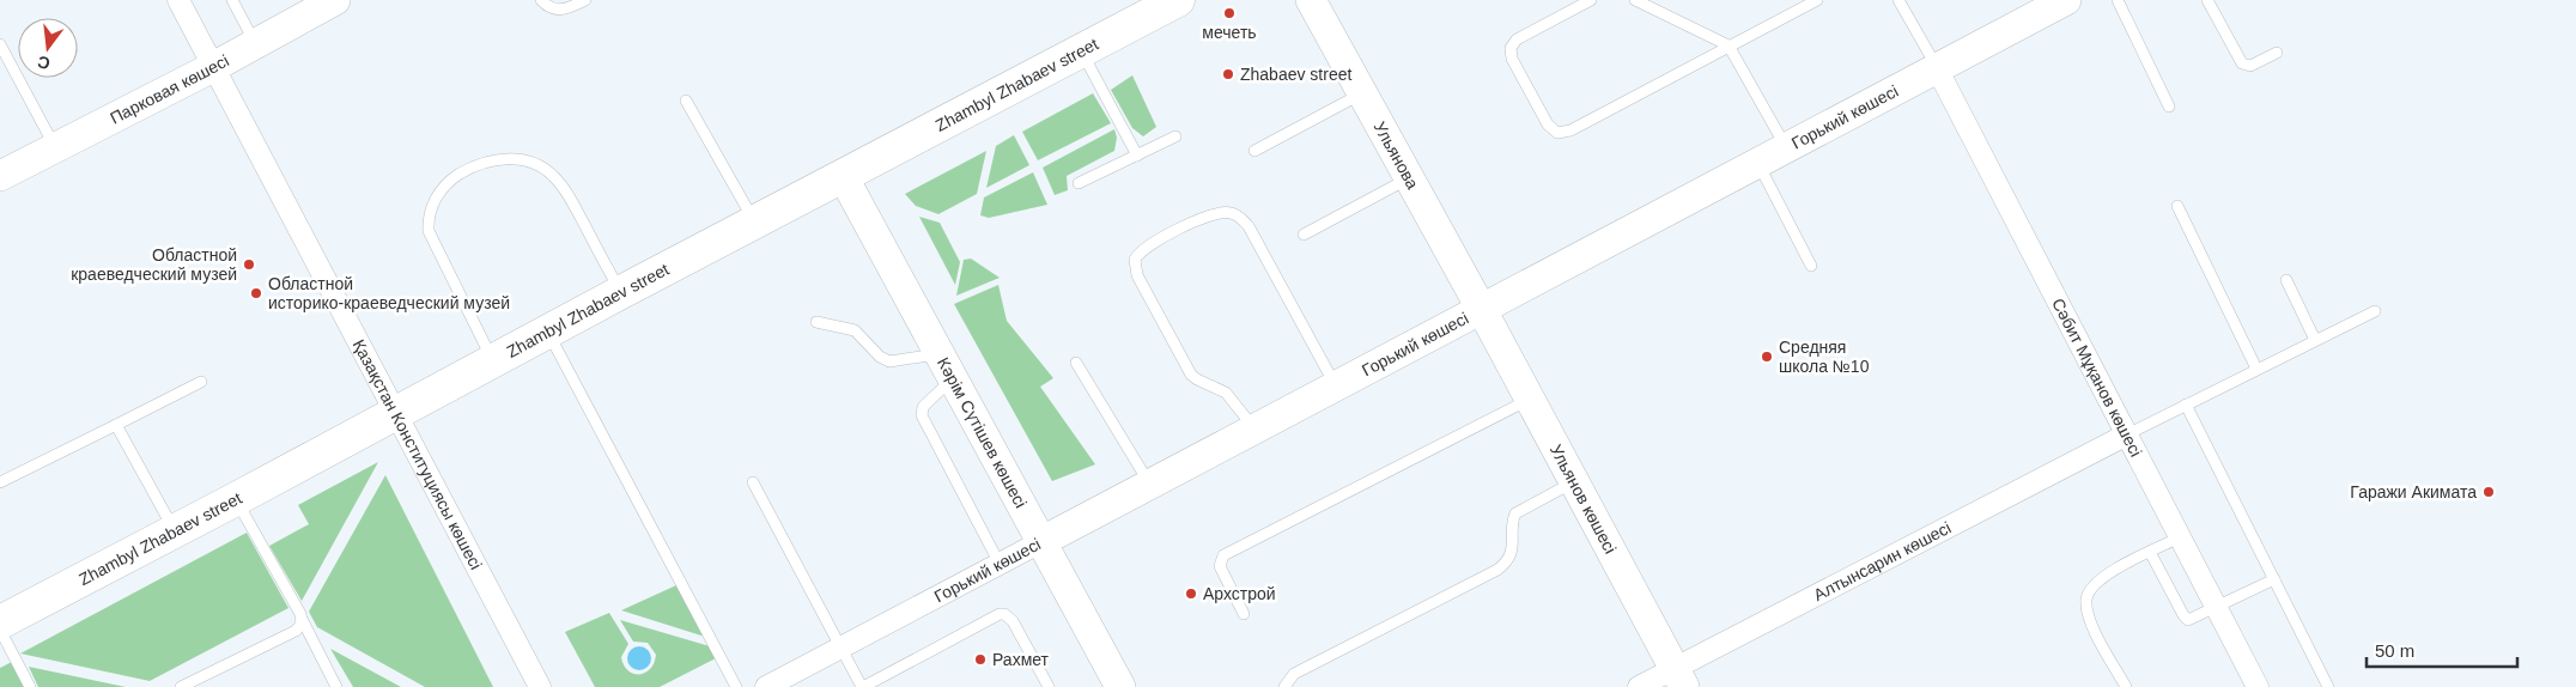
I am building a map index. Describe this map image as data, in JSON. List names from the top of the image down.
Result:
{
  "streets": {
    "main road": [
      "Zhambyl Zhabaev street",
      "Парковая көшесі",
      "Горький көшесі",
      "Ульянова",
      "Кәрім Сүтішев көшесі",
      "Ульянов көшесі"
    ],
    "street": ["Сәбит Мұқанов көшесі", "Қазақстан Конституциясы көшесі", "Алтынсарин көшесі"]
  },
  "crossings": [
    ["Zhambyl Zhabaev street", "Кәрім Сүтішев көшесі"],
    ["Zhambyl Zhabaev street", "Қазақстан Конституциясы көшесі"],
    ["Парковая көшесі", "Қазақстан Конституциясы көшесі"],
    ["Горький көшесі", "Ульянова"],
    ["Горький көшесі", "Сәбит Мұқанов көшесі"],
    ["Горький көшесі", "Кәрім Сүтішев көшесі"],
    ["Горький көшесі", "Ульянов көшесі"],
    ["Ульянова", "Ульянов көшесі"],
    ["Сәбит Мұқанов көшесі", "Алтынсарин көшесі"],
    ["Ульянов көшесі", "Алтынсарин көшесі"]
  ],
  "places": [
    "мечеть",
    "Zhabaev street",
    "Областной краеведческий музей",
    "Oбластной историко-краеведческий музей",
    "Средняя школа №10",
    "Гаражи Акимата",
    "Архстрой",
    "Рахмет"
  ],
  "scale_bar": "50 m",
  "north": "bottom"
}
